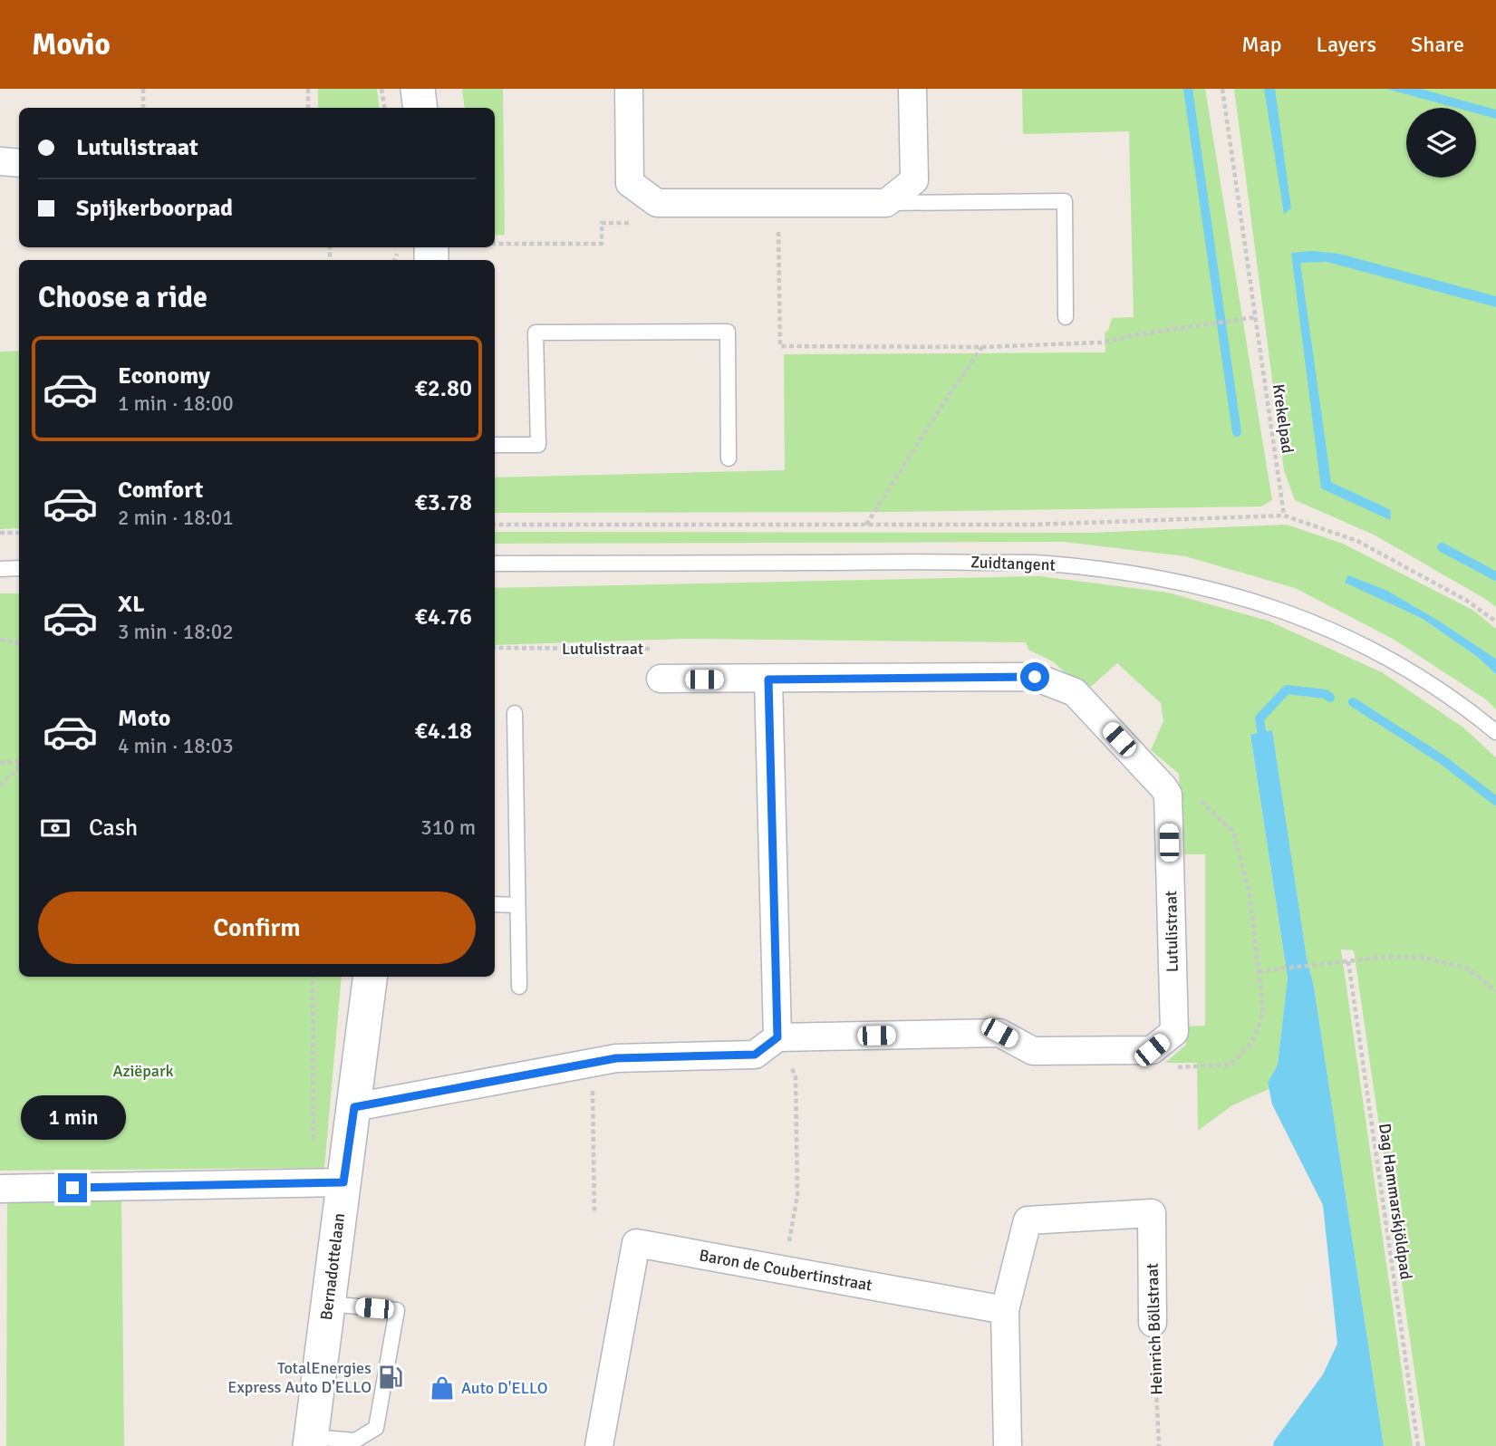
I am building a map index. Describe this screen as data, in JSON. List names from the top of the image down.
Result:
{
  "streets": {
    "street": [
      "Lutulistraat",
      "Bernadottelaan",
      "Baron de Coubertinstraat",
      "Heinrich Böllstraat"
    ],
    "lane": ["Zuidtangent"],
    "path": ["Krekelpad", "Dag Hammarskjöldpad"]
  },
  "crossings": [
    ["Baron de Coubertinstraat", "Heinrich Böllstraat"]
  ],
  "parks": ["Aziëpark"],
  "places": {
    "fuel station": ["TotalEnergies Express Auto D'ELLO"],
    "shop": ["Auto D'ELLO"]
  },
  "page": {
    "header": "Movio",
    "nav": ["Map", "Layers", "Share"],
    "banner": ["Lutulistraat", "Spijkerboorpad"],
    "heading": "Choose a ride",
    "list": [
      {
        "name": "Economy",
        "note": "1 min · 18:00",
        "value": "€2.80"
      },
      {
        "name": "Comfort",
        "note": "2 min · 18:01",
        "value": "€3.78"
      },
      {
        "name": "XL",
        "note": "3 min · 18:02",
        "value": "€4.76"
      },
      {
        "name": "Moto",
        "note": "4 min · 18:03",
        "value": "€4.18"
      }
    ],
    "pay": ["Cash", "310 m"],
    "buttons": "Confirm",
    "bubble": "1 min"
  }
}
